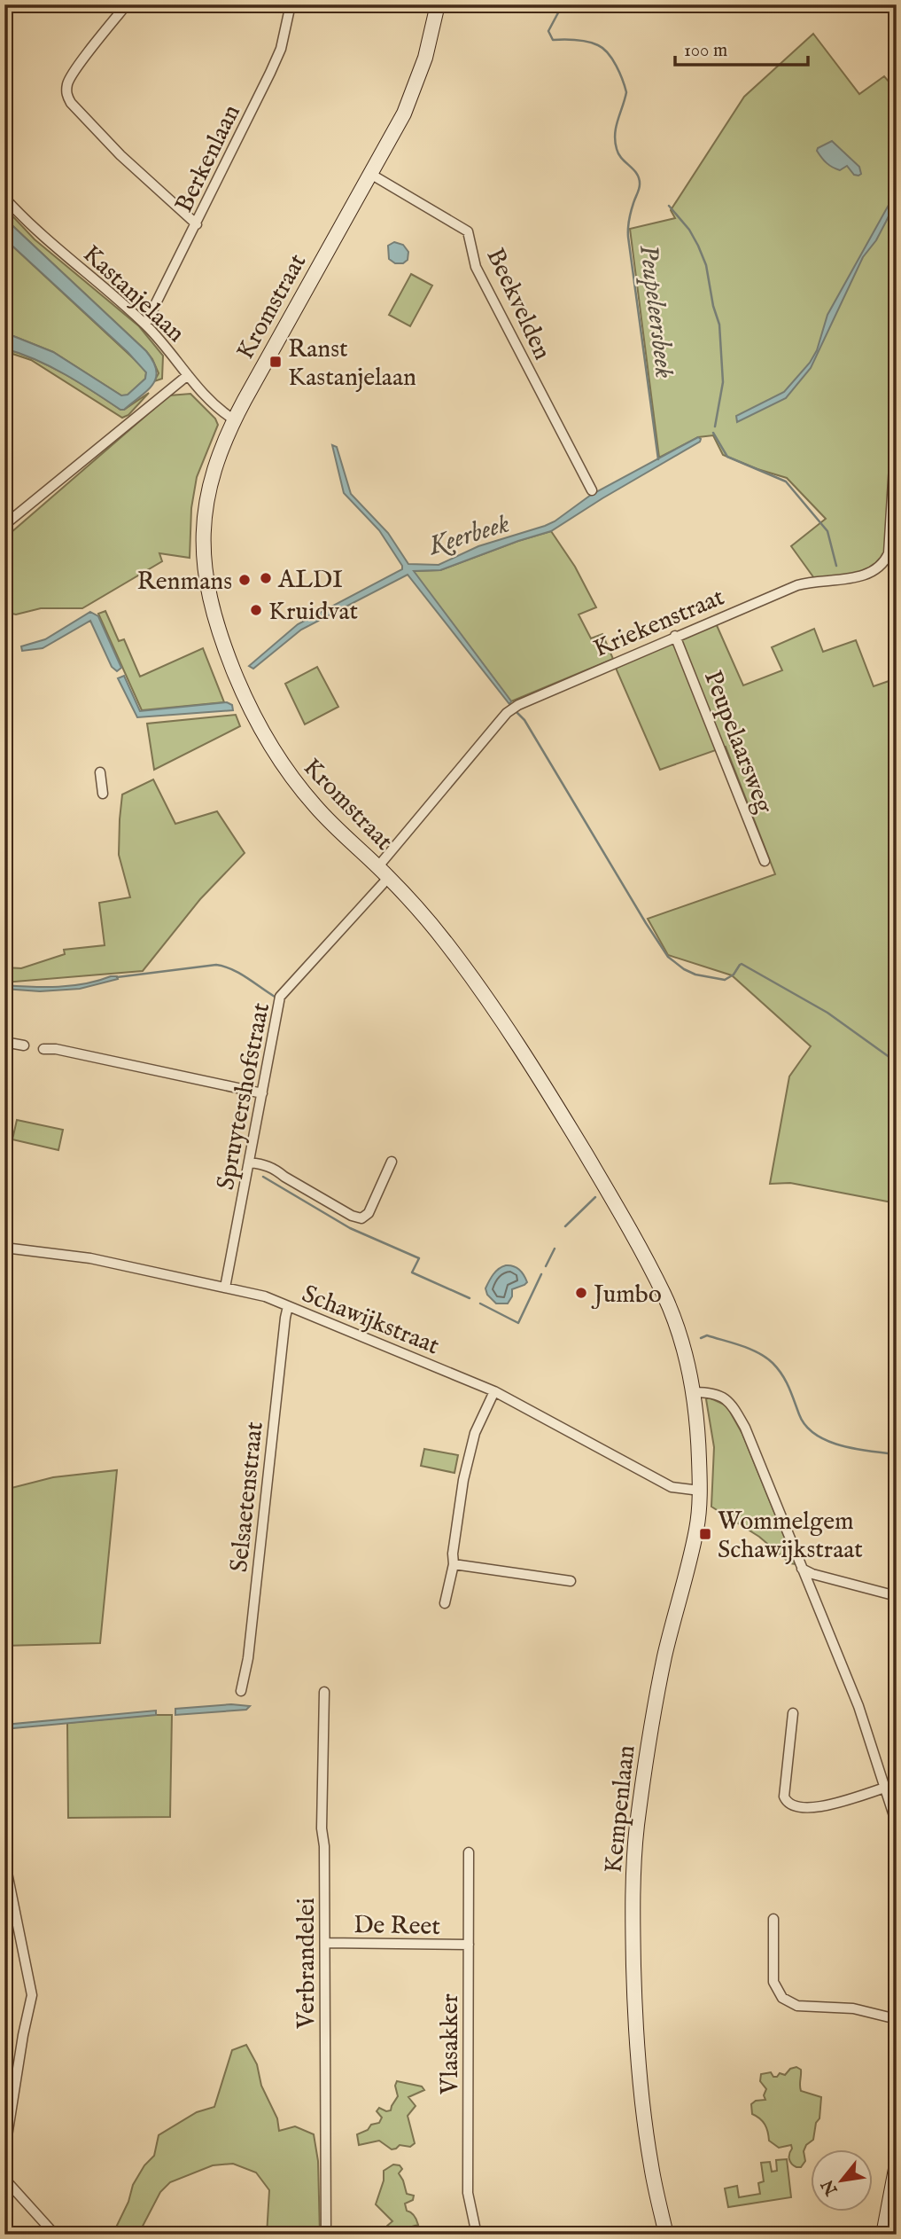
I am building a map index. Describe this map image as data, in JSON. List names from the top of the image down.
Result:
{
  "streets": {
    "main road": ["Kromstraat", "Kempenlaan"],
    "street": [
      "Berkenlaan",
      "Kastanjelaan",
      "Beekvelden",
      "Kriekenstraat",
      "Peupelaarsweg",
      "Spruytershofstraat",
      "Schawijkstraat",
      "Selsaetenstraat",
      "De Reet",
      "Verbrandelei",
      "Vlasakker"
    ]
  },
  "crossings": [
    ["Berkenlaan", "Kastanjelaan"],
    ["Kastanjelaan", "Kromstraat"],
    ["Beekvelden", "Kromstraat"],
    ["Kromstraat", "Kriekenstraat"],
    ["Kromstraat", "Spruytershofstraat"],
    ["Kromstraat", "Kempenlaan"],
    ["Kriekenstraat", "Peupelaarsweg"],
    ["Spruytershofstraat", "Schawijkstraat"],
    ["Schawijkstraat", "Selsaetenstraat"],
    ["Schawijkstraat", "Kempenlaan"],
    ["De Reet", "Verbrandelei"],
    ["De Reet", "Vlasakker"]
  ],
  "water": ["Peupeleersbeek", "Keerbeek"],
  "places": {
    "transit": ["Ranst Kastanjelaan", "Wommelgem Schawijkstraat"],
    "other": [
      "ALDI",
      "Renmans",
      "Kruidvat",
      "Jumbo"
    ]
  },
  "scale_bar": "100 m",
  "north": "bottom left"
}
